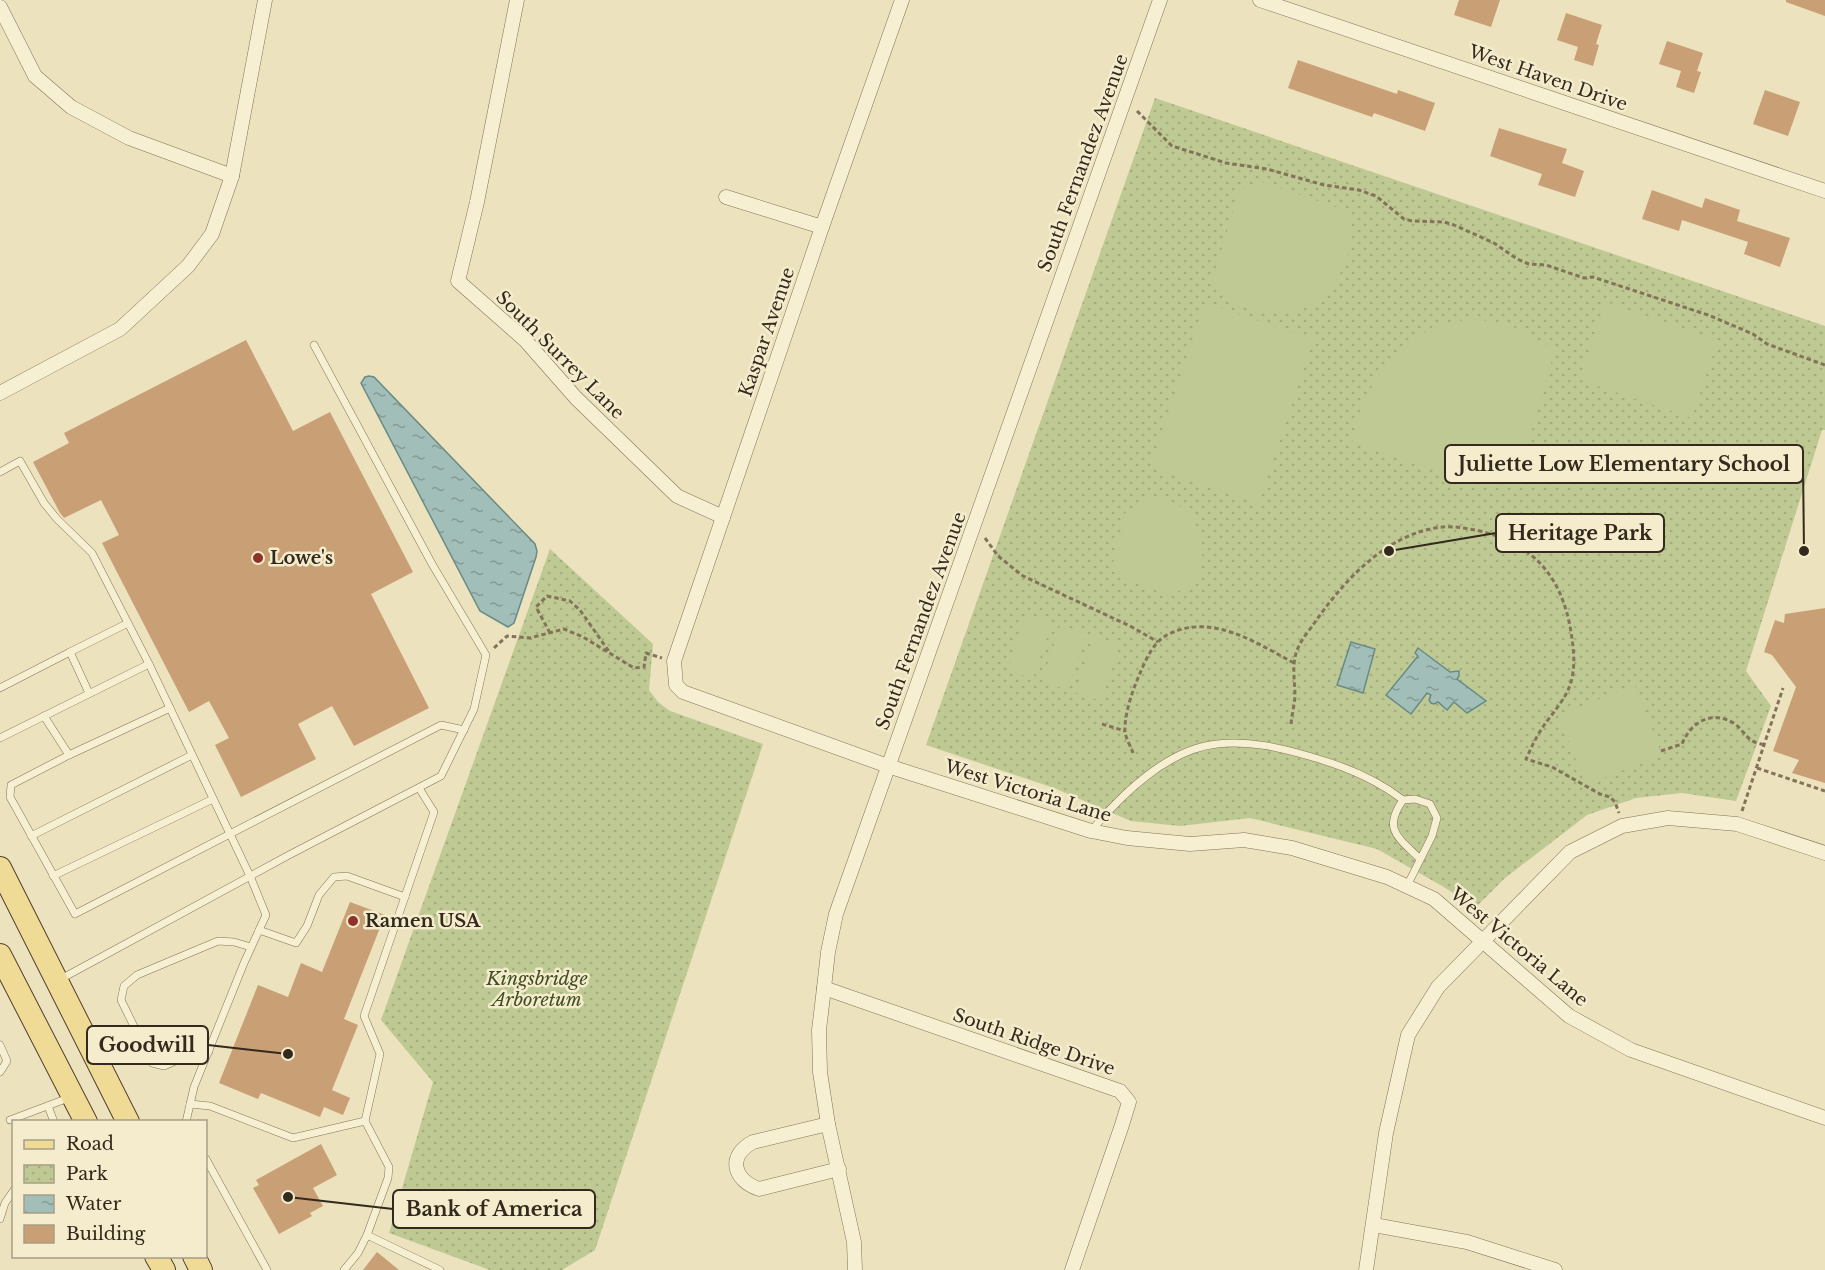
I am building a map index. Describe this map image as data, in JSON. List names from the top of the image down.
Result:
{
  "streets": {
    "street": [
      "West Haven Drive",
      "South Fernandez Avenue",
      "Kaspar Avenue",
      "South Surrey Lane",
      "West Victoria Lane",
      "South Ridge Drive"
    ]
  },
  "crossings": [
    ["South Fernandez Avenue", "West Victoria Lane"],
    ["South Fernandez Avenue", "South Ridge Drive"],
    ["Kaspar Avenue", "South Surrey Lane"],
    ["Kaspar Avenue", "West Victoria Lane"]
  ],
  "parks": ["Kingsbridge Arboretum"],
  "places": [
    "Heritage Park",
    "Juliette Low Elementary School",
    "Lowe's",
    "Ramen USA",
    "Goodwill",
    "Bank of America"
  ],
  "legend": [
    "Road",
    "Park",
    "Water",
    "Building"
  ]
}
